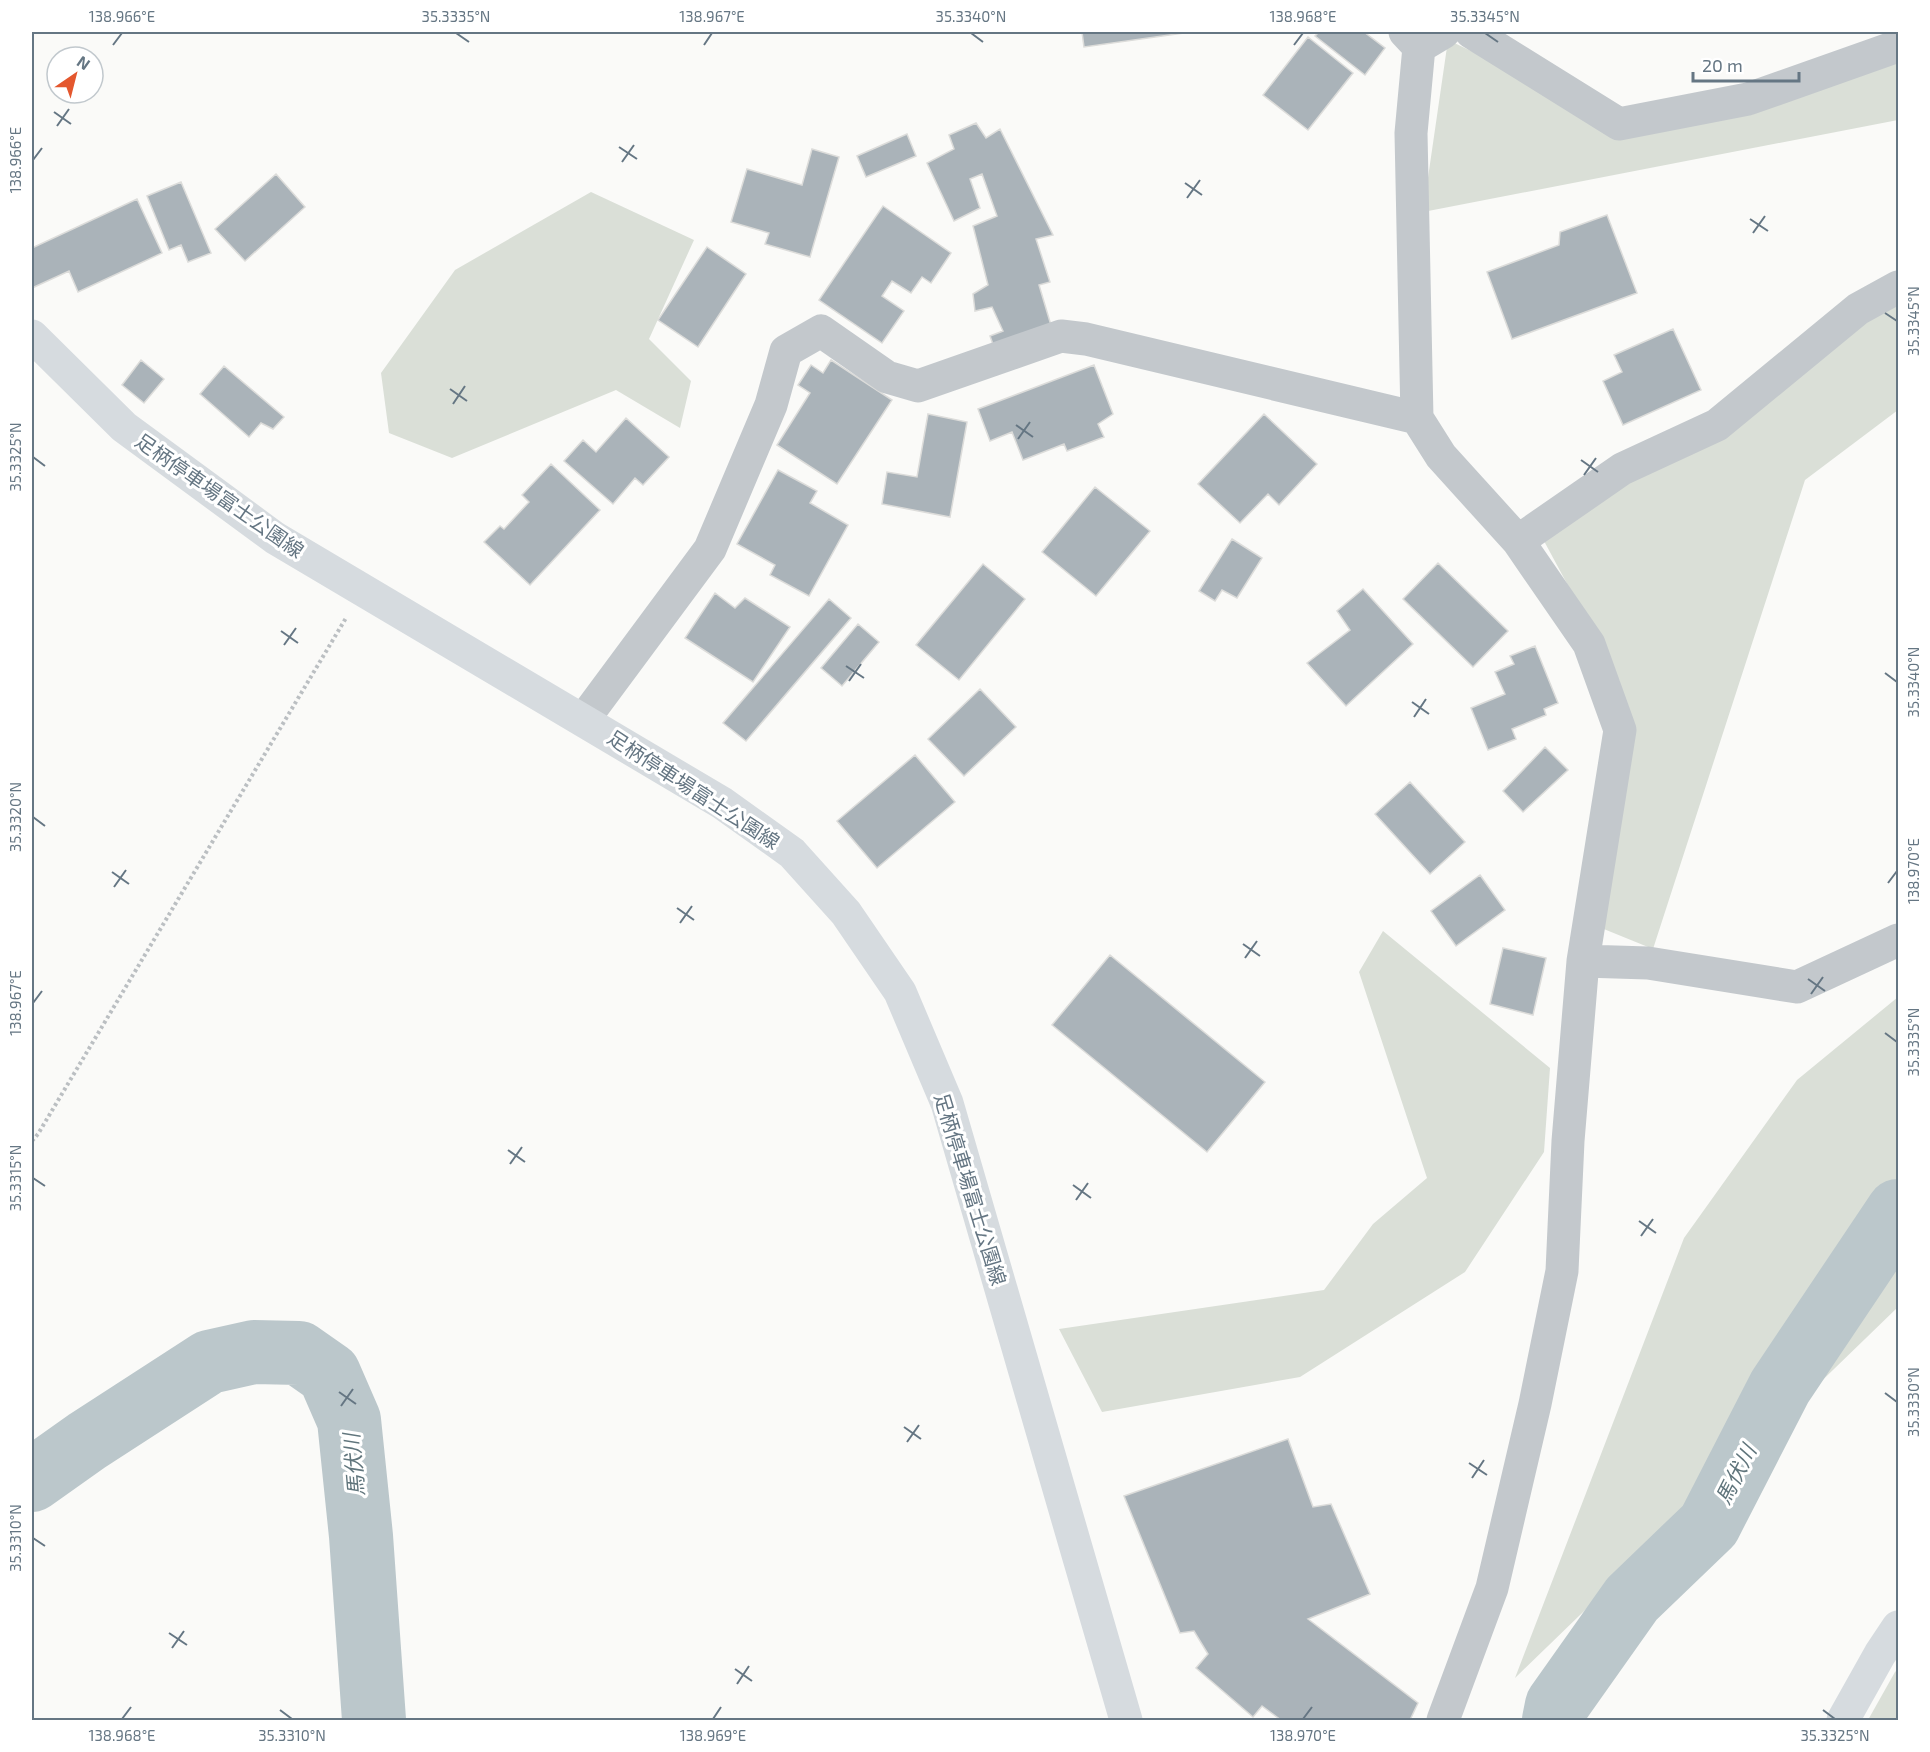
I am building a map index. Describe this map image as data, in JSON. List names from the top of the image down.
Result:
{
  "streets": {
    "main road": ["足柄停車場富士公園線"]
  },
  "water": ["馬伏川"],
  "scale_bar": "20 m",
  "north": "top right",
  "coordinates": [
    "138.966°E",
    "35.3335°N",
    "138.967°E",
    "35.3340°N",
    "138.968°E",
    "35.3345°N",
    "35.3325°N",
    "35.3320°N",
    "138.970°E",
    "35.3315°N",
    "35.3330°N",
    "35.3310°N",
    "138.969°E"
  ]
}
